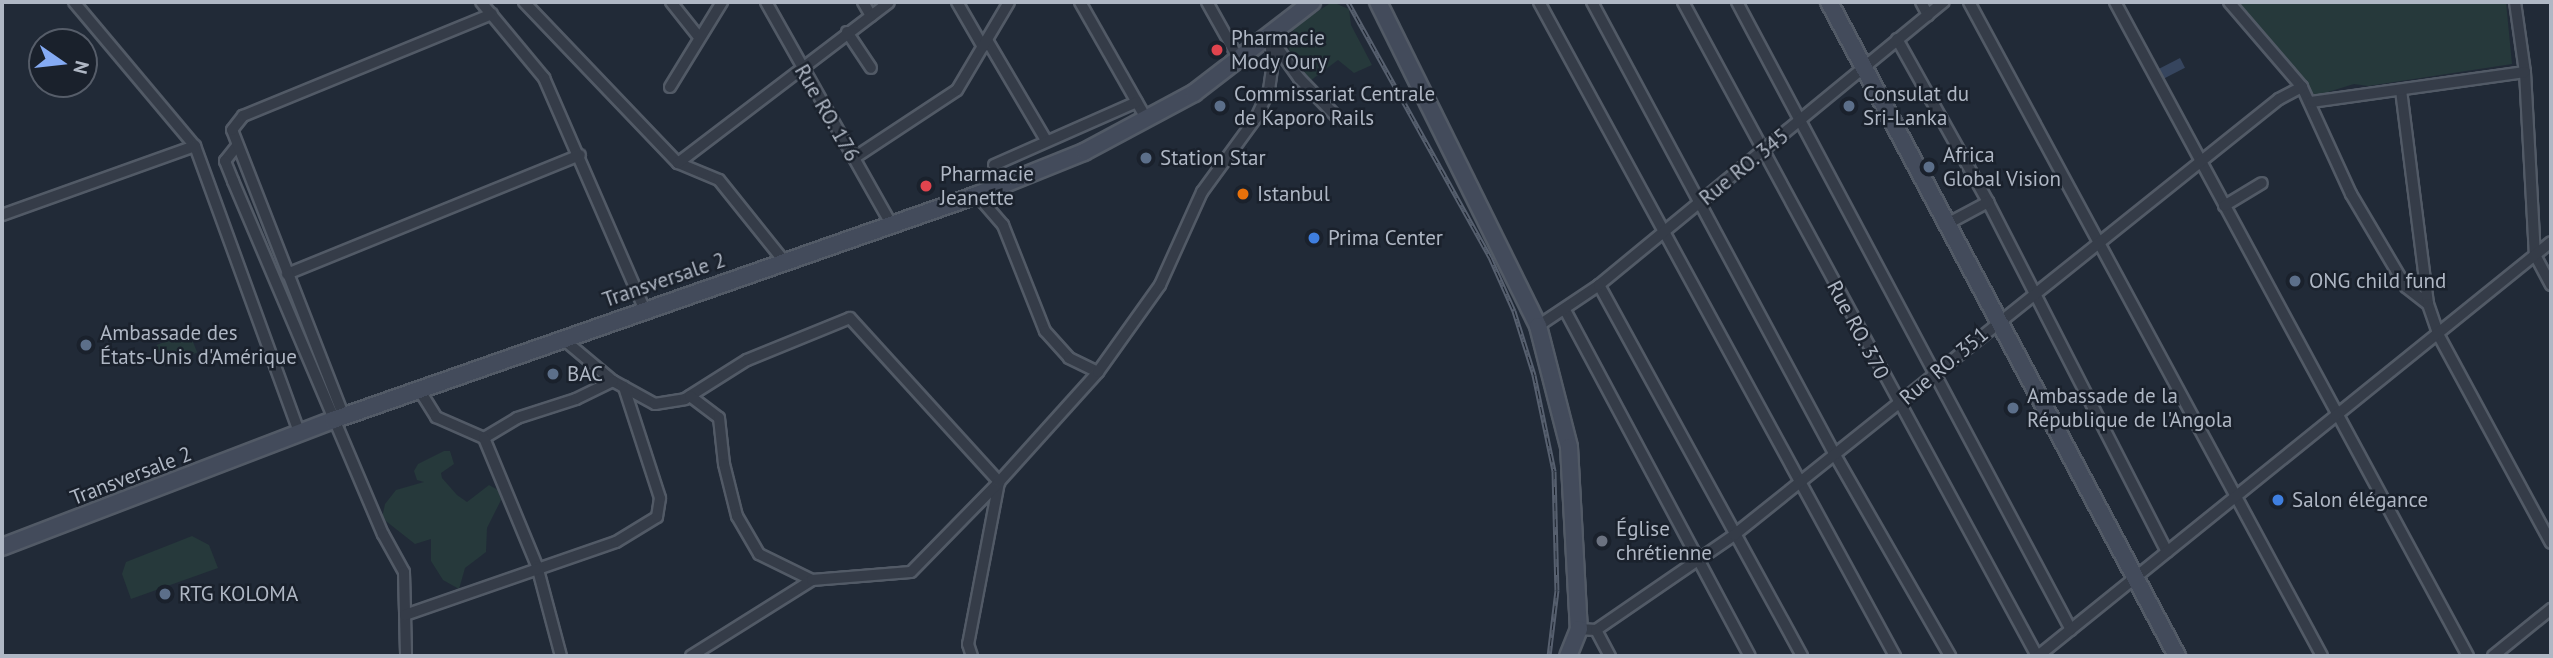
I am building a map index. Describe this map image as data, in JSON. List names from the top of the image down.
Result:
{
  "streets": {
    "street": [
      "Rue RO. 176",
      "Rue RO. 345",
      "Transversale 2",
      "Rue RO. 370",
      "Rue RO. 351"
    ]
  },
  "crossings": [
    ["Rue RO. 176", "Transversale 2"],
    ["Rue RO. 345", "Rue RO. 370"],
    ["Rue RO. 370", "Rue RO. 351"]
  ],
  "places": [
    "Pharmacie Mody Oury",
    "Commissariat Centrale de Kaporo Rails",
    "Consulat du Sri-Lanka",
    "Station Star",
    "Africa Global Vision",
    "Pharmacie Jeanette",
    "Istanbul",
    "Prima Center",
    "ONG child fund",
    "Ambassade des États-Unis d'Amérique",
    "BAC",
    "Ambassade de la République de l'Angola",
    "Salon élégance",
    "Église chrétienne",
    "RTG KOLOMA"
  ],
  "north": "right"
}
